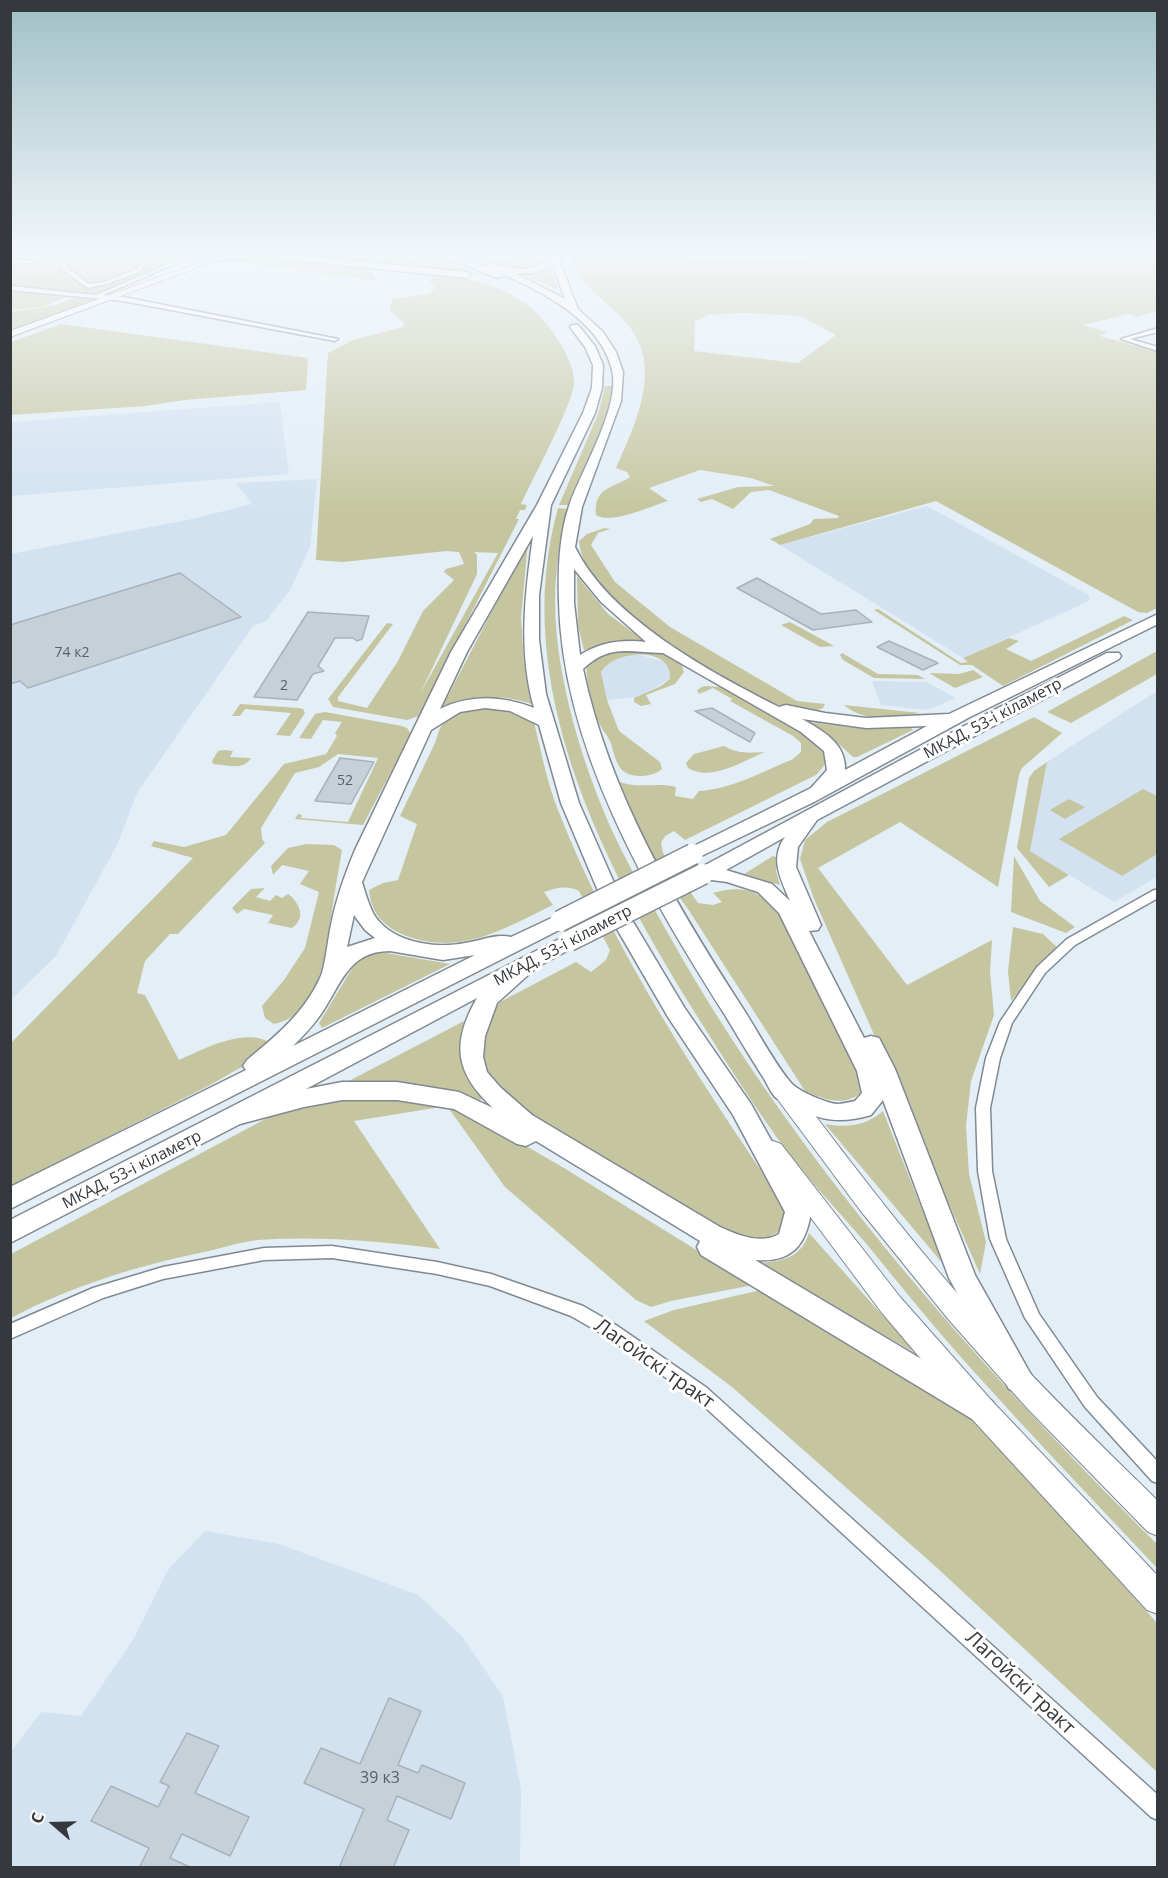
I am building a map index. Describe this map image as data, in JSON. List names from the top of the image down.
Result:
{
  "streets": {
    "highway": ["МКАД, 53-і кіламетр"],
    "street": ["Лагойскі тракт"]
  },
  "house_numbers": [
    "74 к2",
    "2",
    "52",
    "39 к3"
  ],
  "north": "left"
}
